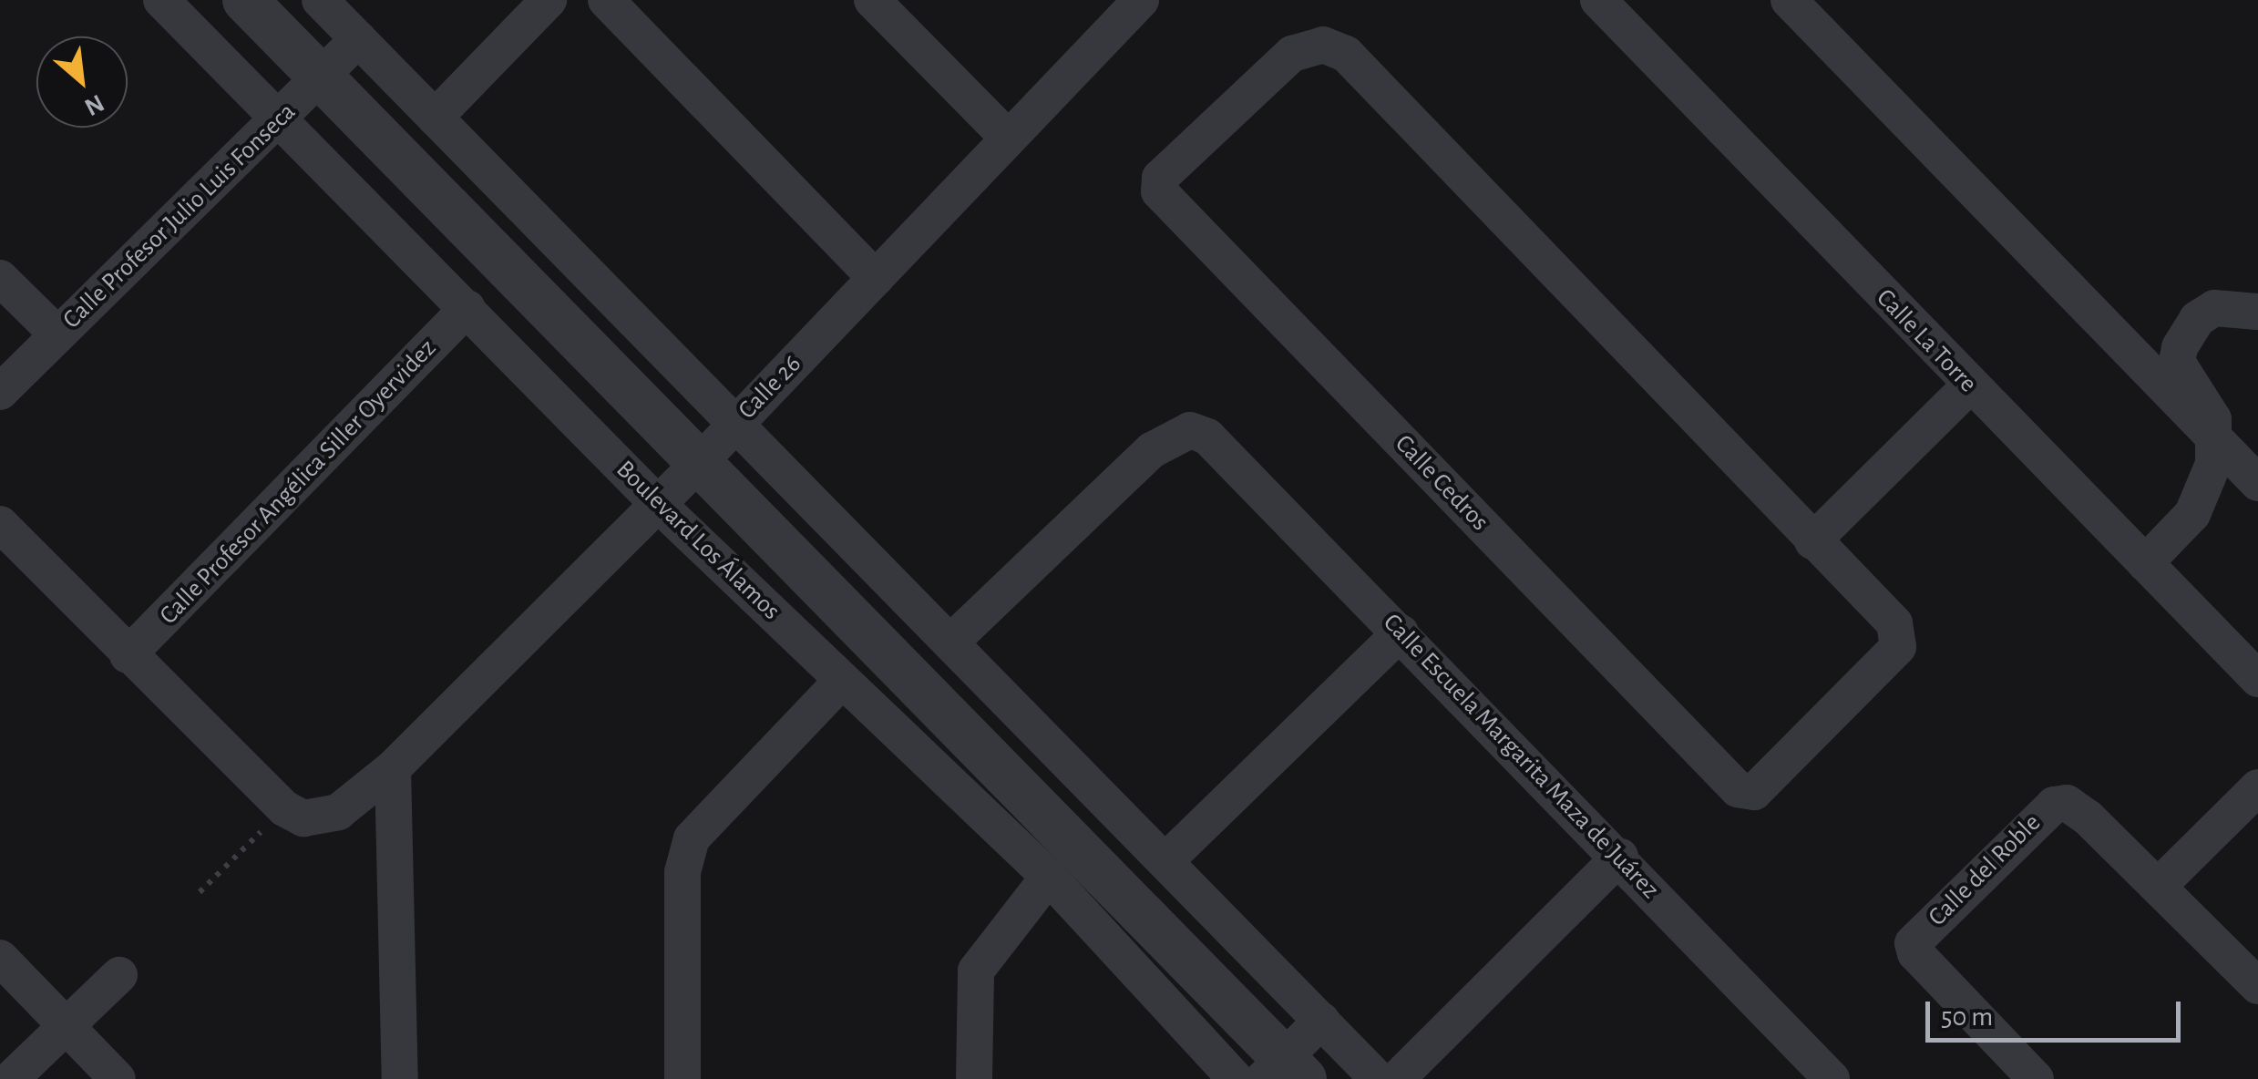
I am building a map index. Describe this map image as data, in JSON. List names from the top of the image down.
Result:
{
  "streets": {
    "street": [
      "Calle Profesor Julio Luis Fonseca",
      "Calle La Torre",
      "Calle 26",
      "Calle Profesor Angélica Siller Oyervidez",
      "Calle Cedros",
      "Boulevard Los Álamos",
      "Calle Escuela Margarita Maza de Juárez",
      "Calle del Roble"
    ]
  },
  "crossings": [
    ["Calle Profesor Julio Luis Fonseca", "Boulevard Los Álamos"],
    ["Calle 26", "Boulevard Los Álamos"],
    ["Calle Profesor Angélica Siller Oyervidez", "Boulevard Los Álamos"]
  ],
  "scale_bar": "50 m",
  "north": "bottom right"
}
